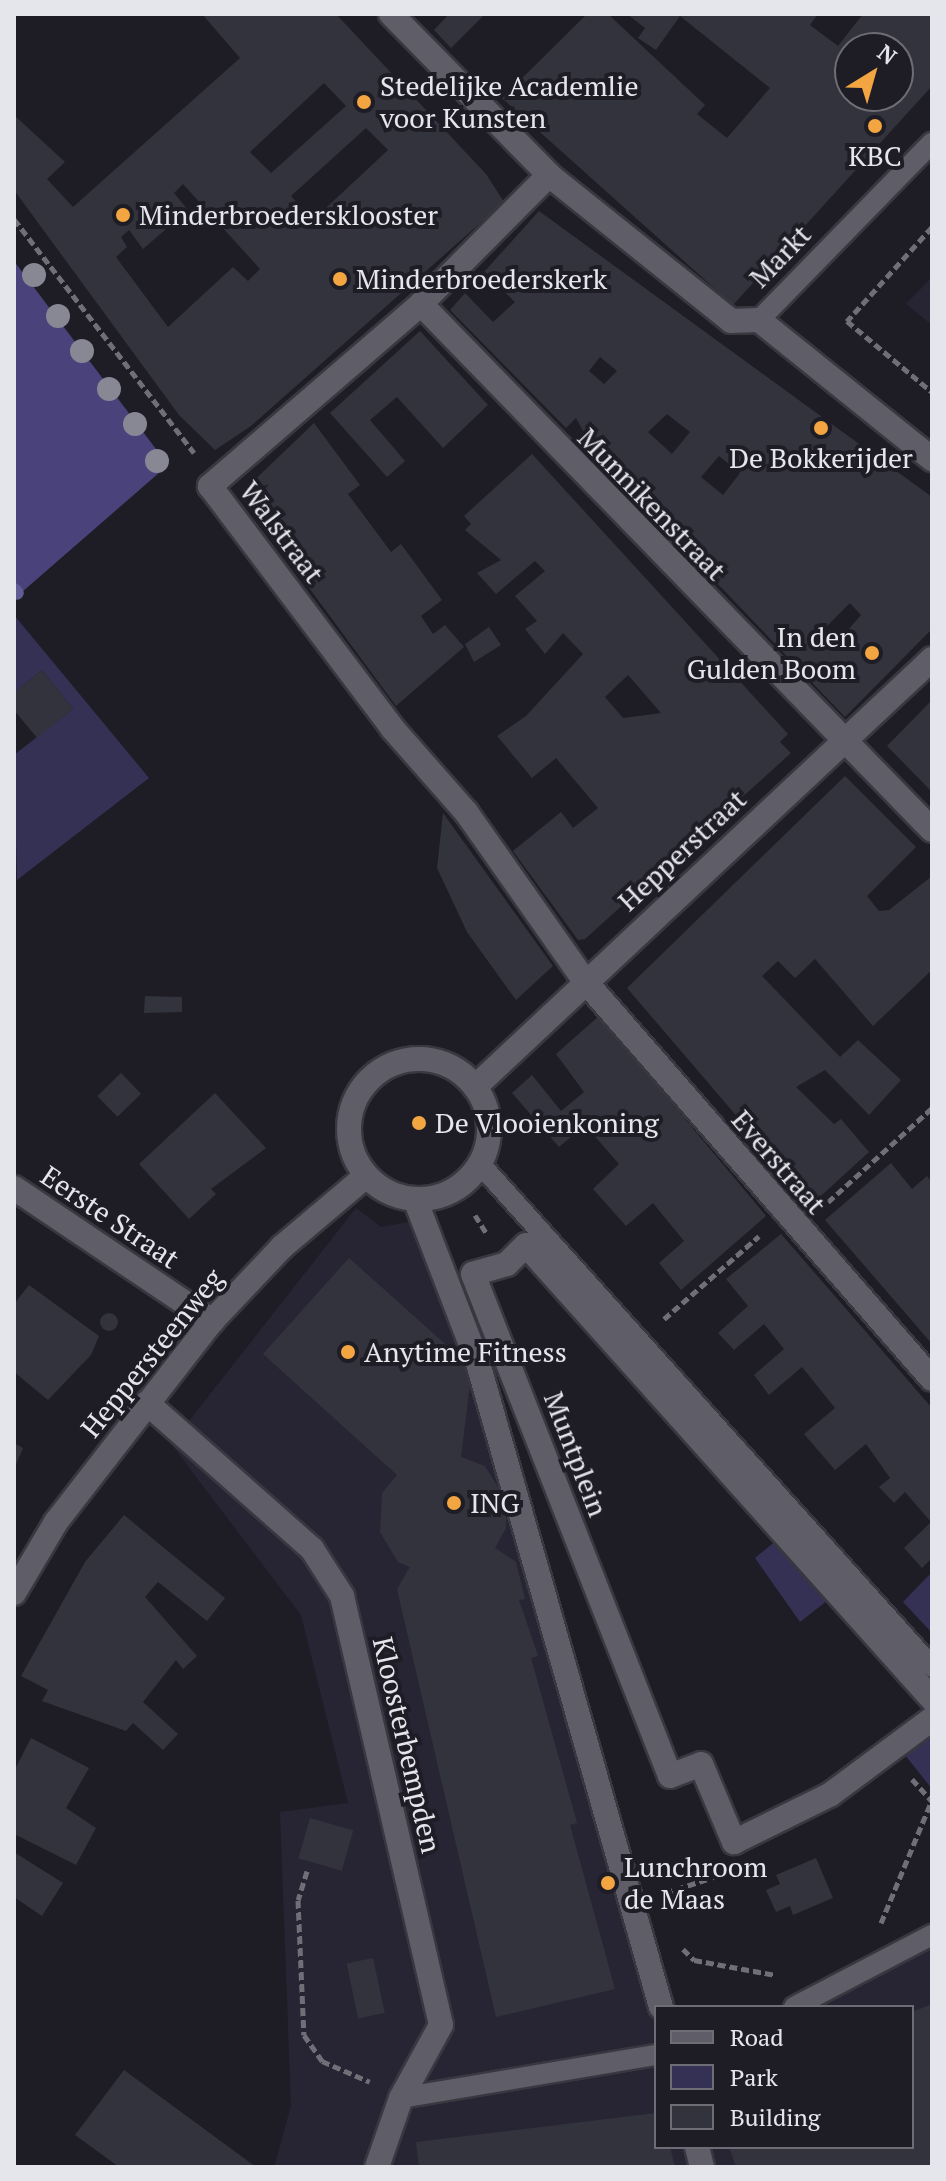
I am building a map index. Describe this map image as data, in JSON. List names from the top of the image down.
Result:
{
  "streets": {
    "street": [
      "Markt",
      "Munnikenstraat",
      "Walstraat",
      "Hepperstraat",
      "Everstraat",
      "Eerste Straat",
      "Heppersteenweg",
      "Muntplein",
      "Kloosterbempden"
    ]
  },
  "crossings": [
    ["Munnikenstraat", "Walstraat"],
    ["Munnikenstraat", "Hepperstraat"],
    ["Walstraat", "Hepperstraat"],
    ["Walstraat", "Everstraat"],
    ["Hepperstraat", "Everstraat"],
    ["Hepperstraat", "Heppersteenweg"],
    ["Eerste Straat", "Heppersteenweg"],
    ["Heppersteenweg", "Kloosterbempden"]
  ],
  "places": [
    "Stedelijke Academlie voor Kunsten",
    "KBC",
    "Minderbroedersklooster",
    "Minderbroederskerk",
    "De Bokkerijder",
    "In den Gulden Boom",
    "De Vlooienkoning",
    "Anytime Fitness",
    "ING",
    "Lunchroom de Maas"
  ],
  "legend": ["Road", "Park", "Building"],
  "north": "top right"
}
